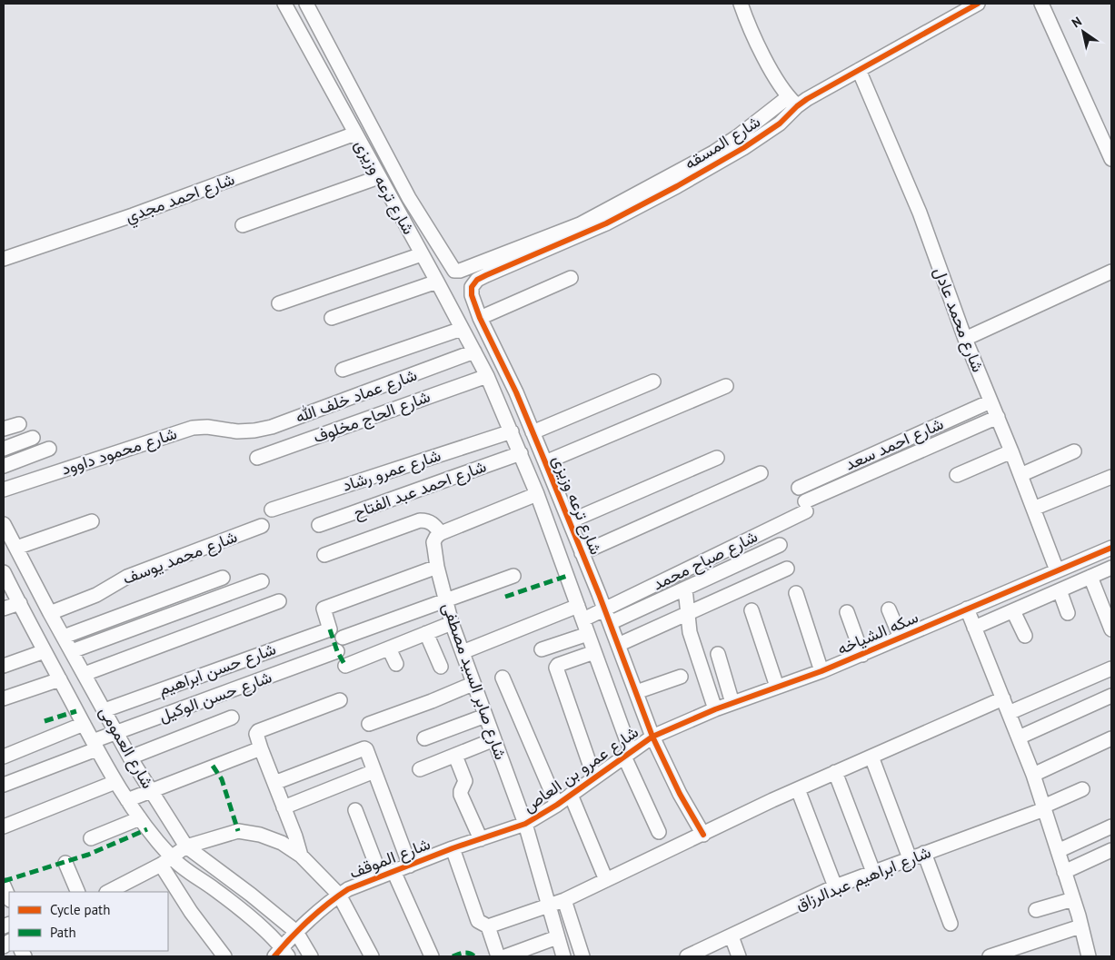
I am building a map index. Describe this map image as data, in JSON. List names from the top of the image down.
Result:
{
  "streets": {
    "street": [
      "شارع المسقه",
      "شارع ترعه وزيزى",
      "شارع احمد مجدي",
      "شارع محمد عادل",
      "شارع عماد خلف الله",
      "شارع الحاج مخلوف",
      "شارع احمد سعد",
      "شارع محمود داوود",
      "شارع عمرو رشاد",
      "شارع احمد عبد الفتاح",
      "شارع محمد يوسف",
      "شارع صباح محمد",
      "سكه الشياخه",
      "شارع حسن ابراهيم",
      "شارع صابر السيد مصطفى",
      "شارع حسن الوكيل",
      "شارع العمومى",
      "شارع عمرو بن العاص",
      "شارع الموقف",
      "شارع ابراهيم عبدالرزاق"
    ]
  },
  "crossings": [
    ["شارع المسقه", "شارع ترعه وزيزى"],
    ["شارع المسقه", "شارع محمد عادل"],
    ["شارع ترعه وزيزى", "شارع احمد مجدي"],
    ["شارع ترعه وزيزى", "شارع عماد خلف الله"],
    ["شارع ترعه وزيزى", "شارع الحاج مخلوف"],
    ["شارع ترعه وزيزى", "شارع عمرو رشاد"],
    ["شارع ترعه وزيزى", "شارع احمد عبد الفتاح"],
    ["شارع ترعه وزيزى", "شارع صباح محمد"],
    ["شارع ترعه وزيزى", "سكه الشياخه"],
    ["شارع ترعه وزيزى", "شارع عمرو بن العاص"],
    ["شارع محمد عادل", "شارع احمد سعد"],
    ["شارع محمد عادل", "شارع صباح محمد"],
    ["شارع محمد عادل", "سكه الشياخه"],
    ["شارع عماد خلف الله", "شارع محمود داوود"],
    ["شارع محمد يوسف", "شارع العمومى"],
    ["سكه الشياخه", "شارع عمرو بن العاص"],
    ["شارع حسن ابراهيم", "شارع صابر السيد مصطفى"],
    ["شارع حسن ابراهيم", "شارع العمومى"],
    ["شارع صابر السيد مصطفى", "شارع عمرو بن العاص"],
    ["شارع صابر السيد مصطفى", "شارع الموقف"],
    ["شارع حسن الوكيل", "شارع العمومى"],
    ["شارع العمومى", "شارع الموقف"],
    ["شارع عمرو بن العاص", "شارع الموقف"]
  ],
  "legend": ["Cycle path", "Path"],
  "north": "top left"
}
